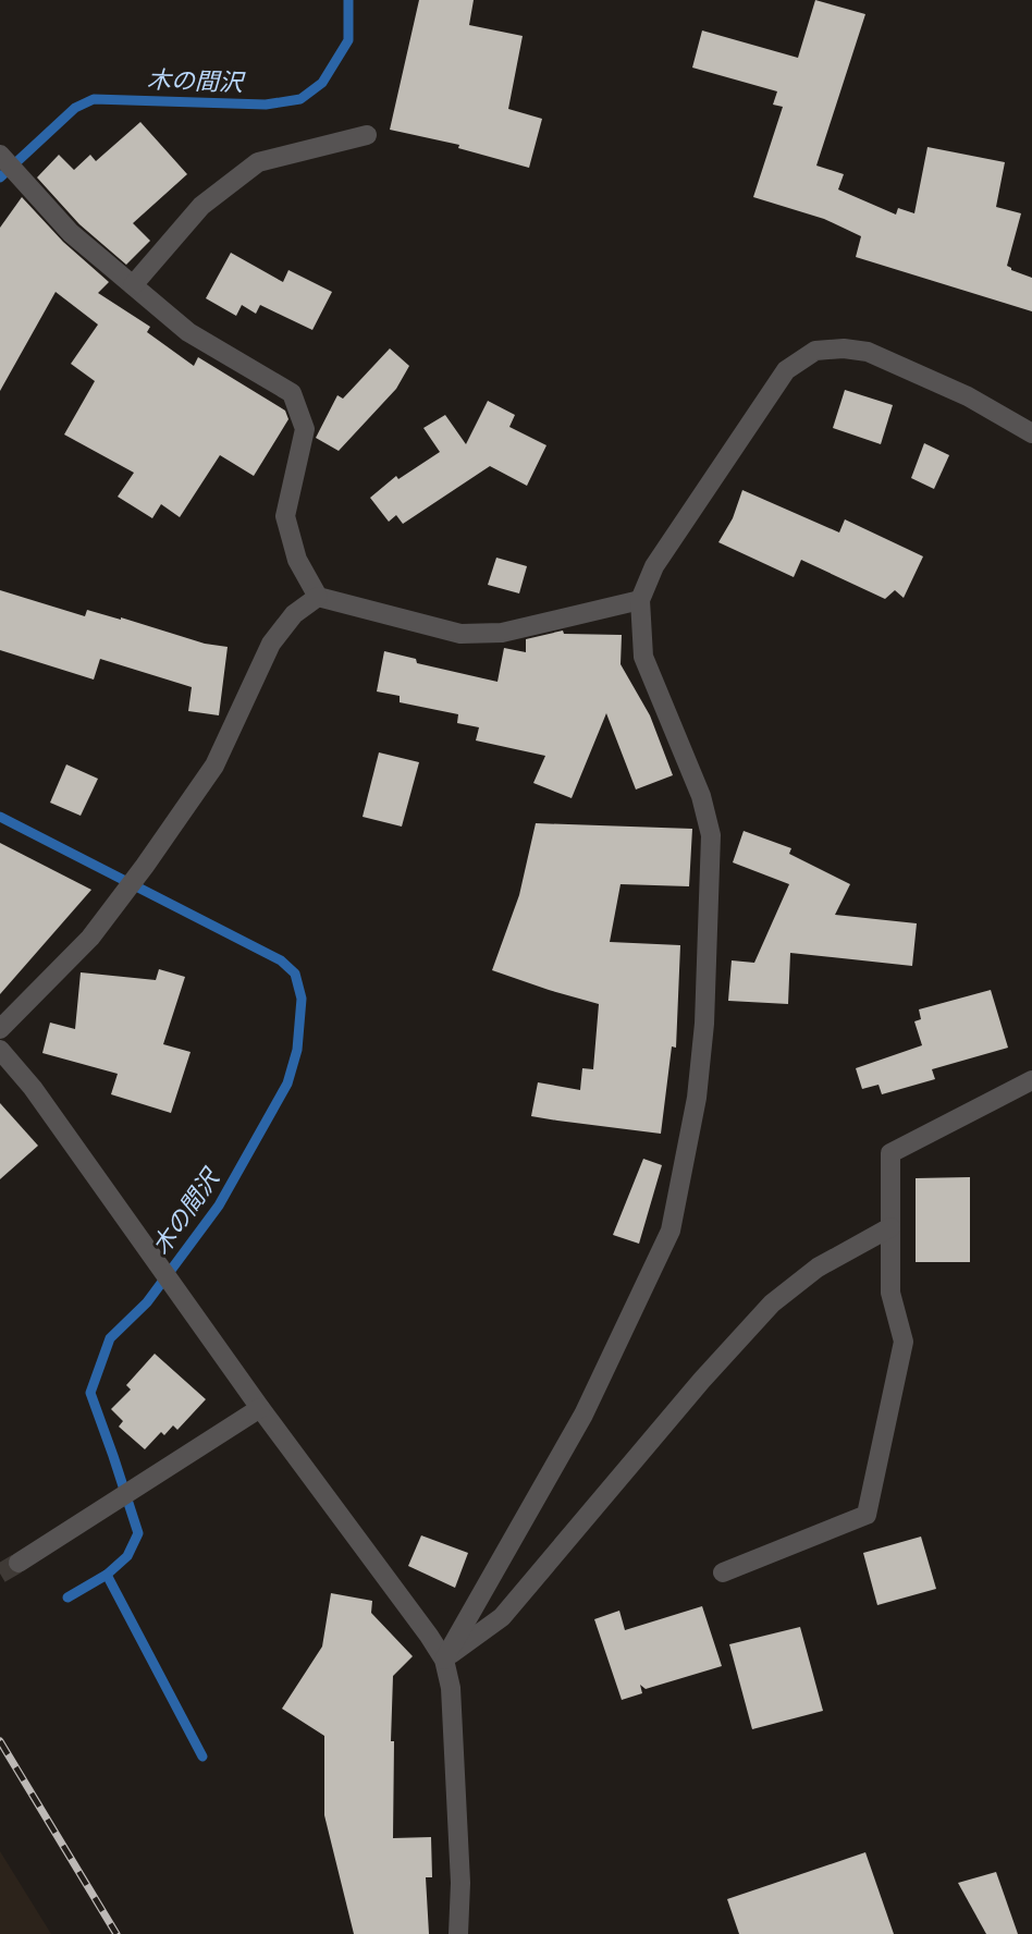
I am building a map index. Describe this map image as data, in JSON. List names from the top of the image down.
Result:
{
  "water": ["木の間沢"]
}
